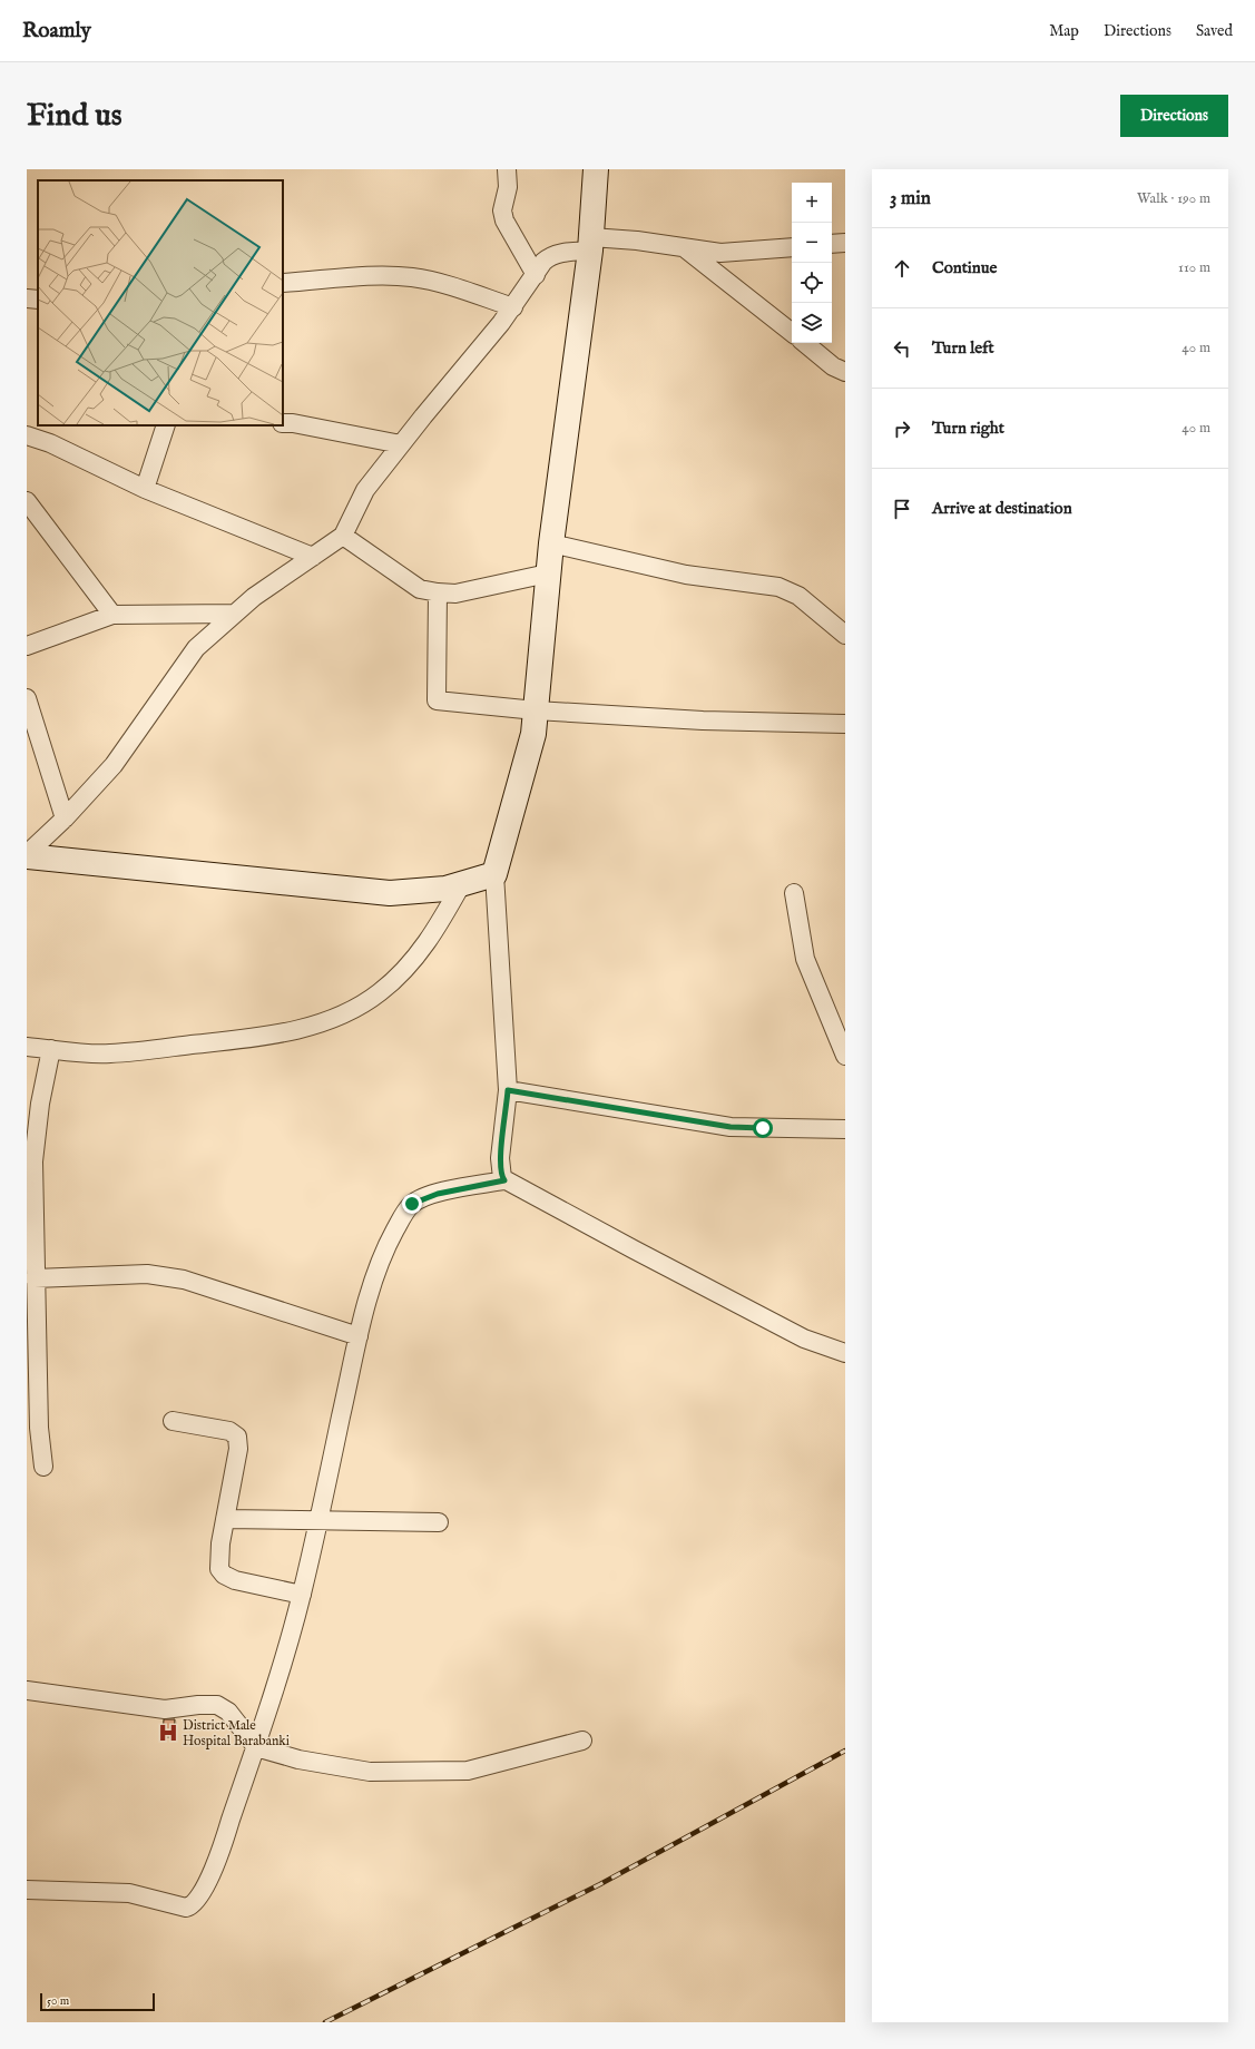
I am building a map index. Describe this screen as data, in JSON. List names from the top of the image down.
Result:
{
  "places": {
    "hospital": ["District Male Hospital Barabanki"]
  },
  "scale_bar": "50 m",
  "page": {
    "header": "Roamly",
    "nav": ["Map", "Directions", "Saved"],
    "buttons": "Directions",
    "title": "Find us",
    "heading": ["3 min", "Walk · 190 m"],
    "map_buttons": ["+", "−"],
    "list": [
      ["Continue", "110 m"],
      ["Turn left", "40 m"],
      ["Turn right", "40 m"],
      "Arrive at destination"
    ],
    "scale": "50 m"
  }
}
